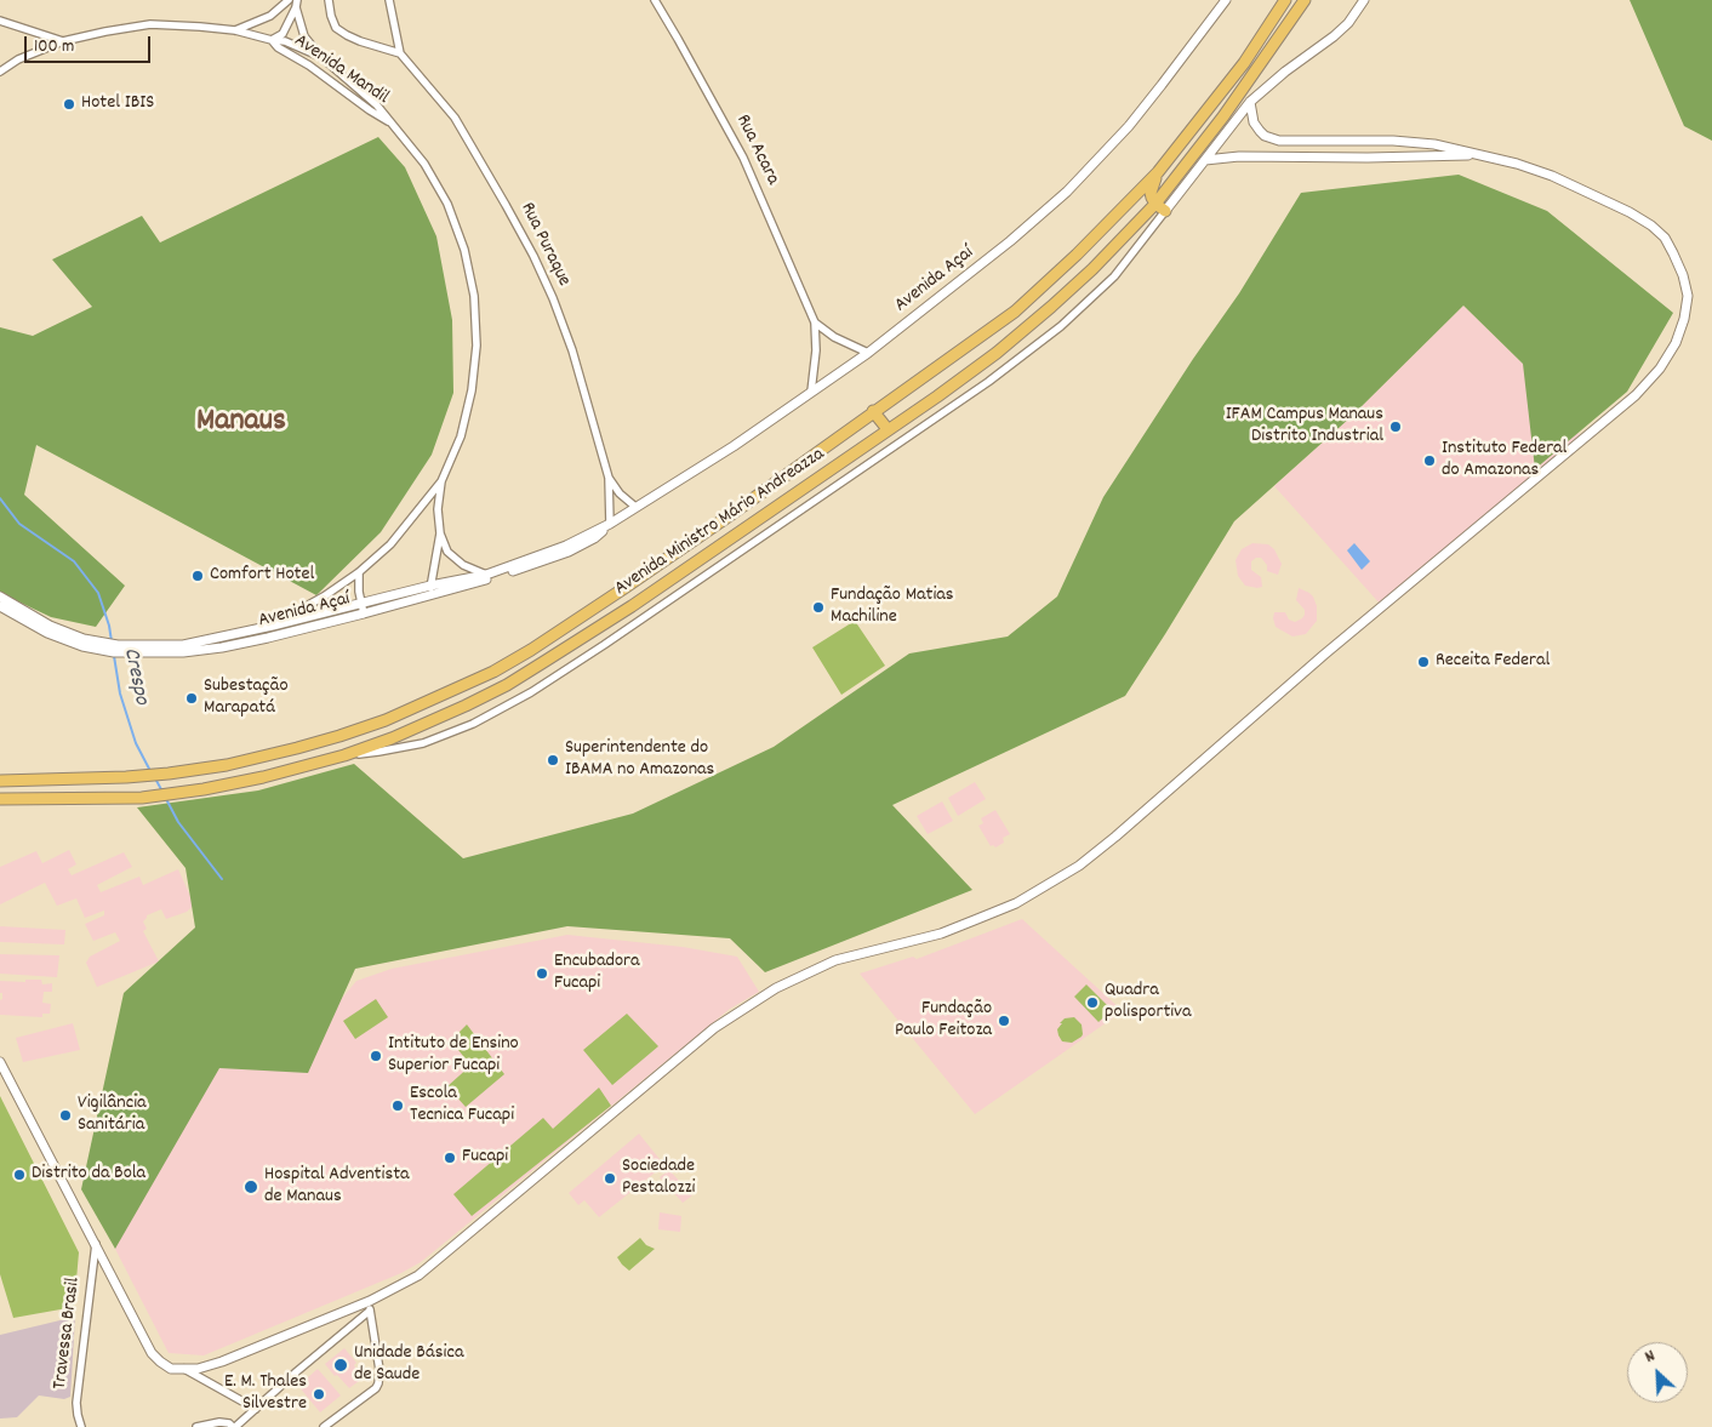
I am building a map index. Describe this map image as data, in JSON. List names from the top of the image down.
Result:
{
  "streets": {
    "main road": ["Avenida Ministro Mário Andreazza"],
    "street": [
      "Avenida Mandil",
      "Rua Acara",
      "Rua Puraque",
      "Avenida Açaí",
      "Travessa Brasil"
    ]
  },
  "crossings": [
    ["Avenida Mandil", "Avenida Açaí"],
    ["Rua Acara", "Avenida Açaí"],
    ["Rua Puraque", "Avenida Açaí"]
  ],
  "districts": ["Manaus"],
  "water": ["Crespo"],
  "places": [
    "Hotel IBIS",
    "IFAM Campus Manaus Distrito Industrial",
    "Instituto Federal do Amazonas",
    "Comfort Hotel",
    "Fundação Matias Machiline",
    "Receita Federal",
    "Subestação Marapatá",
    "Superintendente do IBAMA no Amazonas",
    "Encubadora Fucapi",
    "Quadra polisportiva",
    "Fundação Paulo Feitoza",
    "Intituto de Ensino Superior Fucapi",
    "Escola Tecnica Fucapi",
    "Vigilância Sanitária",
    "Fucapi",
    "Distrito da Bola",
    "Sociedade Pestalozzi",
    "Hospital Adventista de Manaus",
    "Unidade Básica de Saude",
    "E. M. Thales Silvestre"
  ],
  "scale_bar": "100 m",
  "north": "top left"
}
